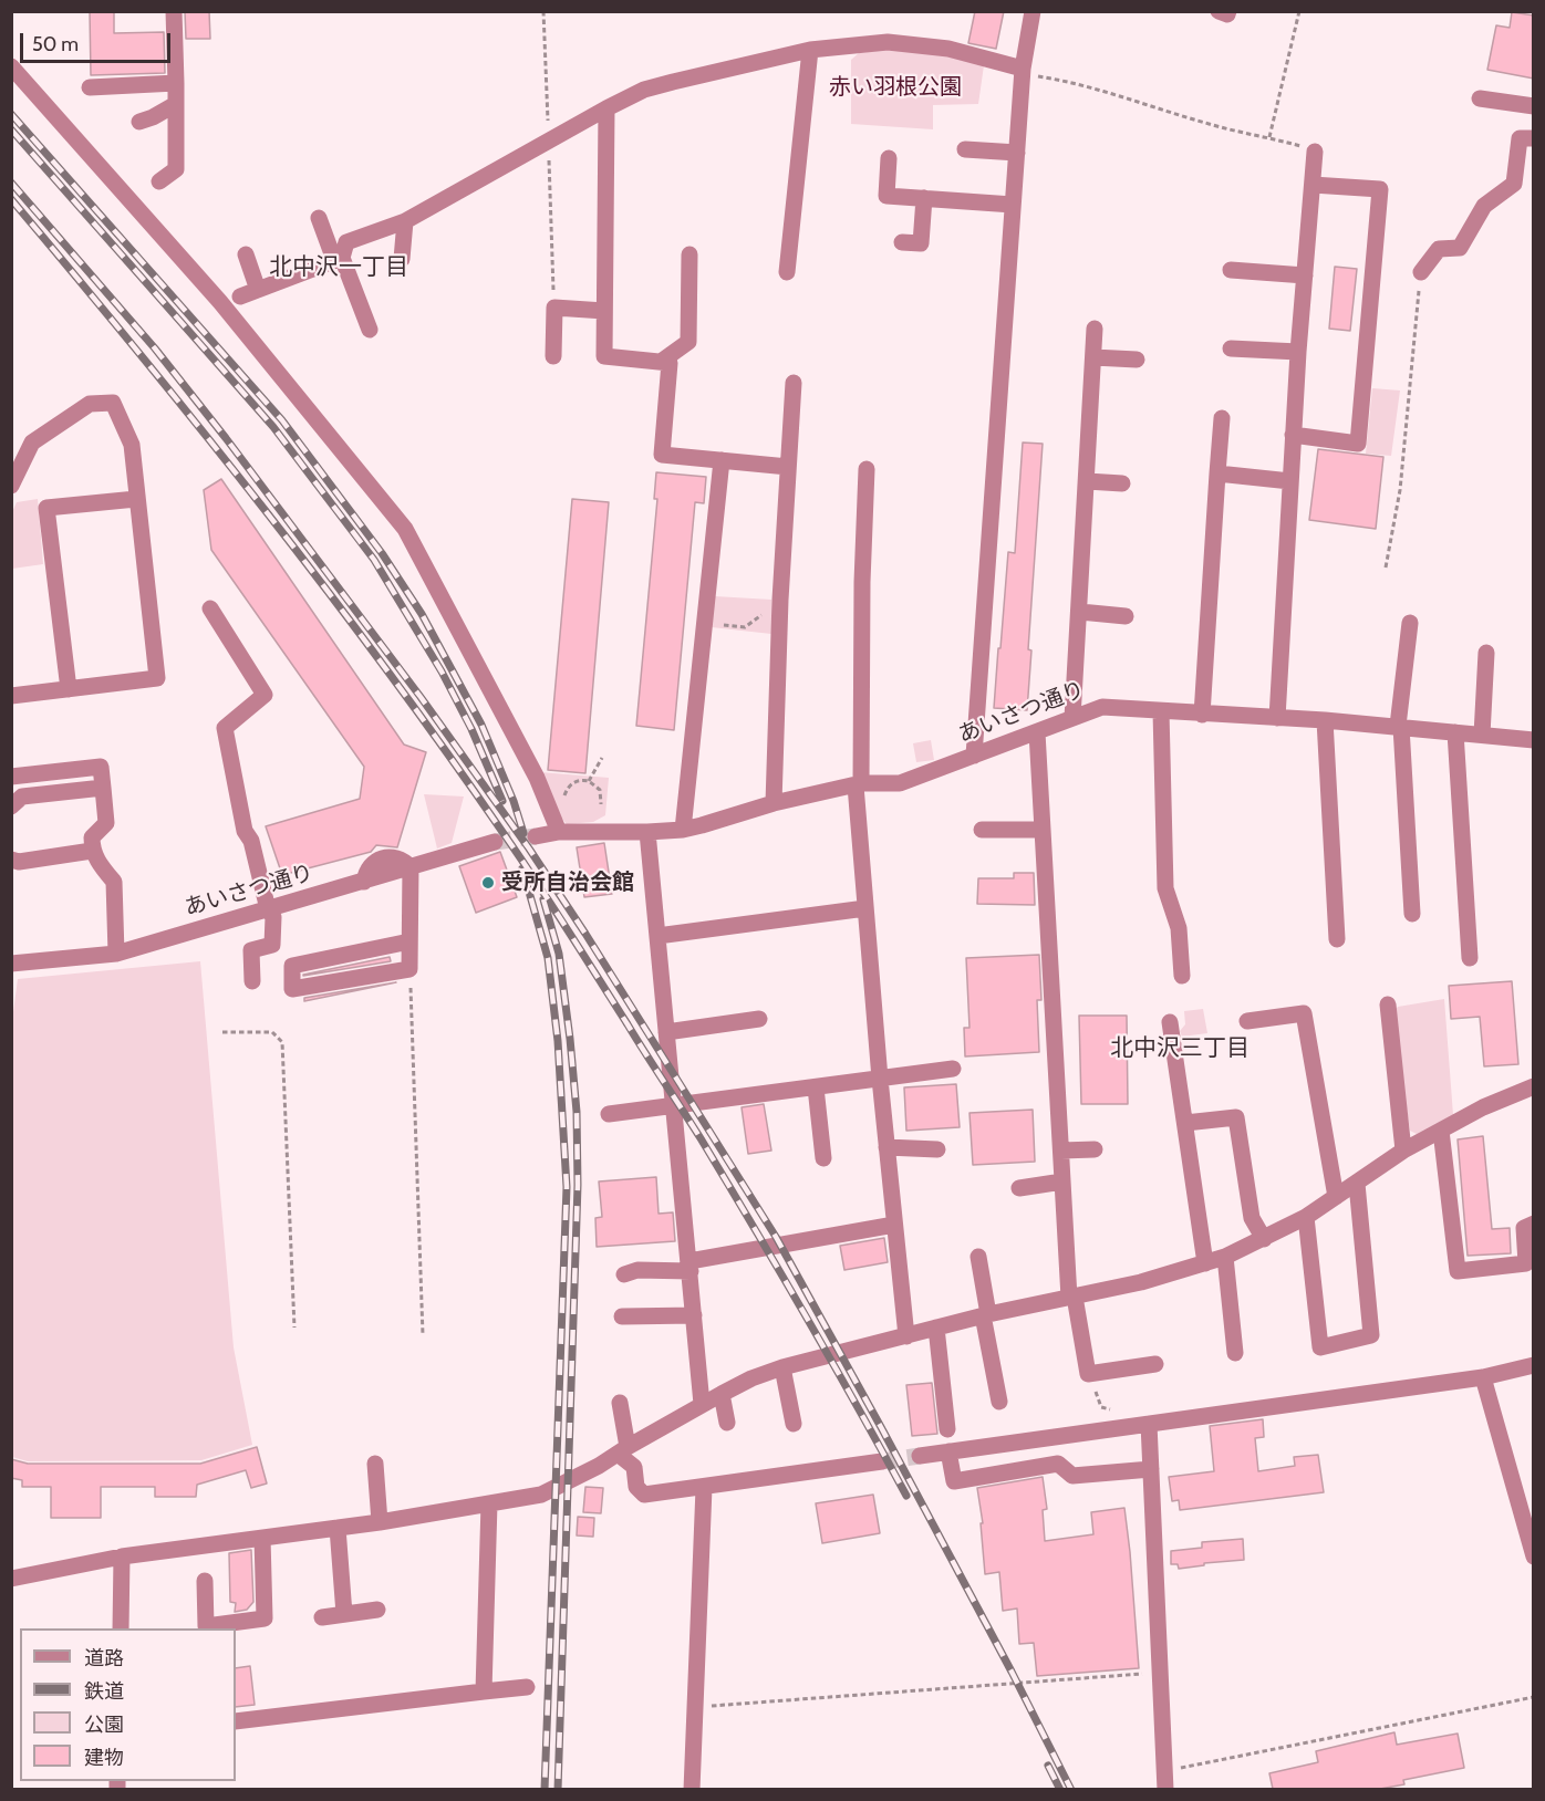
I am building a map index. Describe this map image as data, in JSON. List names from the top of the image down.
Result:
{
  "streets": {
    "street": ["あいさつ通り"]
  },
  "districts": ["北中沢一丁目", "北中沢三丁目"],
  "parks": ["赤い羽根公園"],
  "places": ["受所自治会館"],
  "legend": [
    "道路",
    "鉄道",
    "公園",
    "建物"
  ],
  "scale_bar": "50 m"
}
